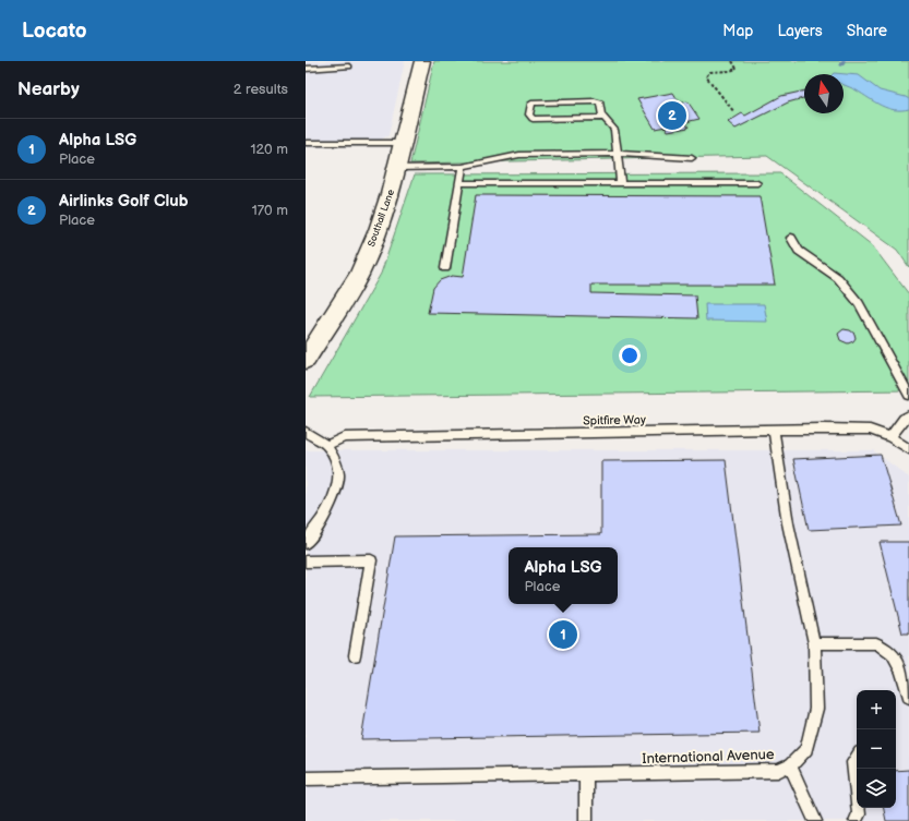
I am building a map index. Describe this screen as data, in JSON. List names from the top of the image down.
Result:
{
  "streets": {
    "street": ["Southall Lane"],
    "lane": ["Spitfire Way", "International Avenue"]
  },
  "crossings": [
    ["Spitfire Way", "International Avenue"]
  ],
  "north": "top",
  "page": {
    "header": "Locato",
    "nav": ["Map", "Layers", "Share"],
    "heading": ["Nearby", "2 results"],
    "pins": ["2", "1"],
    "list": [
      {
        "mark": "1",
        "name": "Alpha LSG",
        "note": "Place",
        "value": "120 m"
      },
      {
        "mark": "2",
        "name": "Airlinks Golf Club",
        "note": "Place",
        "value": "170 m"
      }
    ],
    "popup": ["Alpha LSG", "Place"],
    "map_buttons": ["+", "−"]
  }
}
